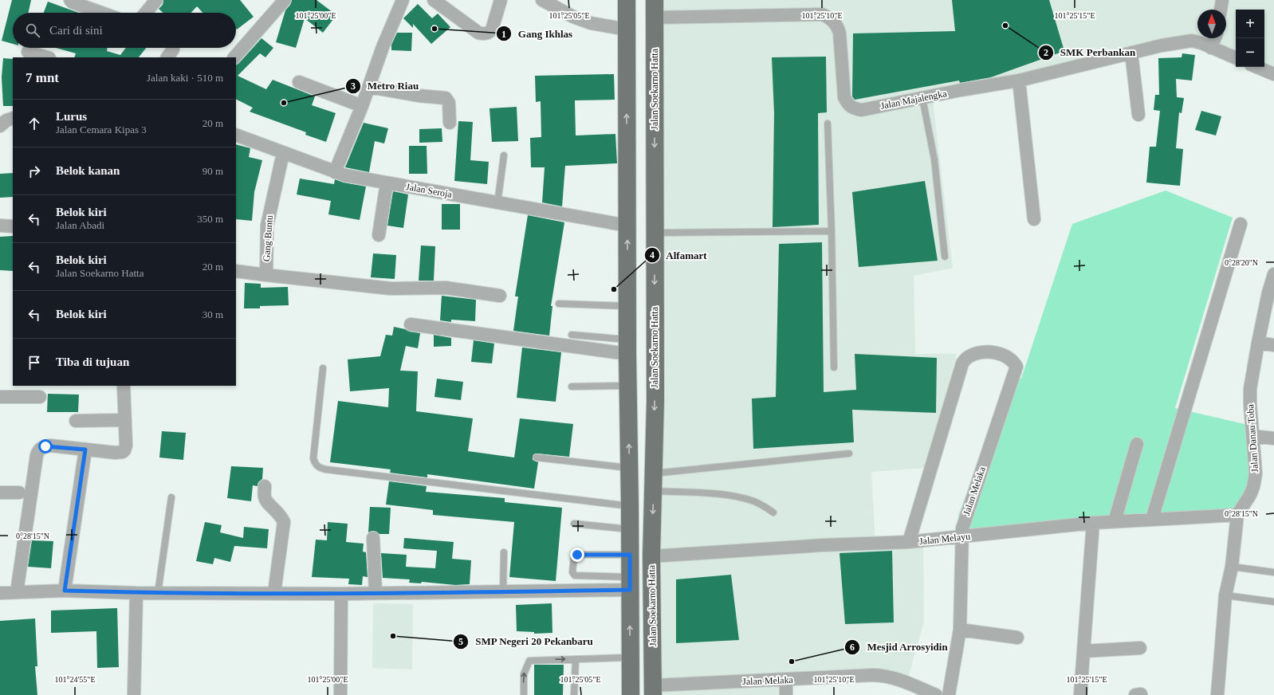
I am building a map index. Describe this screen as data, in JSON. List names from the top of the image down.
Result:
{
  "streets": {
    "main road": ["Jalan Soekarno Hatta"],
    "street": [
      "Jalan Majalengka",
      "Jalan Seroja",
      "Gang Buntu",
      "Jalan Danau Toba",
      "Jalan Melaka",
      "Jalan Melayu"
    ]
  },
  "crossings": [
    ["Jalan Soekarno Hatta", "Jalan Majalengka"],
    ["Jalan Soekarno Hatta", "Jalan Melaka"],
    ["Jalan Soekarno Hatta", "Jalan Melayu"],
    ["Jalan Seroja", "Gang Buntu"],
    ["Jalan Danau Toba", "Jalan Melayu"],
    ["Jalan Melaka", "Jalan Melayu"]
  ],
  "places": [
    "SMK Perbankan",
    "Gang Ikhlas",
    "Metro Riau",
    "Alfamart",
    "SMP Negeri 20 Pekanbaru",
    "Mesjid Arrosyidin"
  ],
  "north": "top",
  "page": {
    "map_buttons": ["+", "−"],
    "search": "Cari di sini",
    "heading": ["7 mnt", "Jalan kaki · 510 m"],
    "list": [
      ["Lurus", "Jalan Cemara Kipas 3", "20 m"],
      ["Belok kanan", "90 m"],
      ["Belok kiri", "Jalan Abadi", "350 m"],
      ["Belok kiri", "Jalan Soekarno Hatta", "20 m"],
      ["Belok kiri", "30 m"],
      "Tiba di tujuan"
    ]
  },
  "coordinates": [
    "101°25'00\"E",
    "101°25'05\"E",
    "101°25'10\"E",
    "101°25'15\"E",
    "0°28'20\"N",
    "0°28'15\"N",
    "101°24'55\"E"
  ]
}
